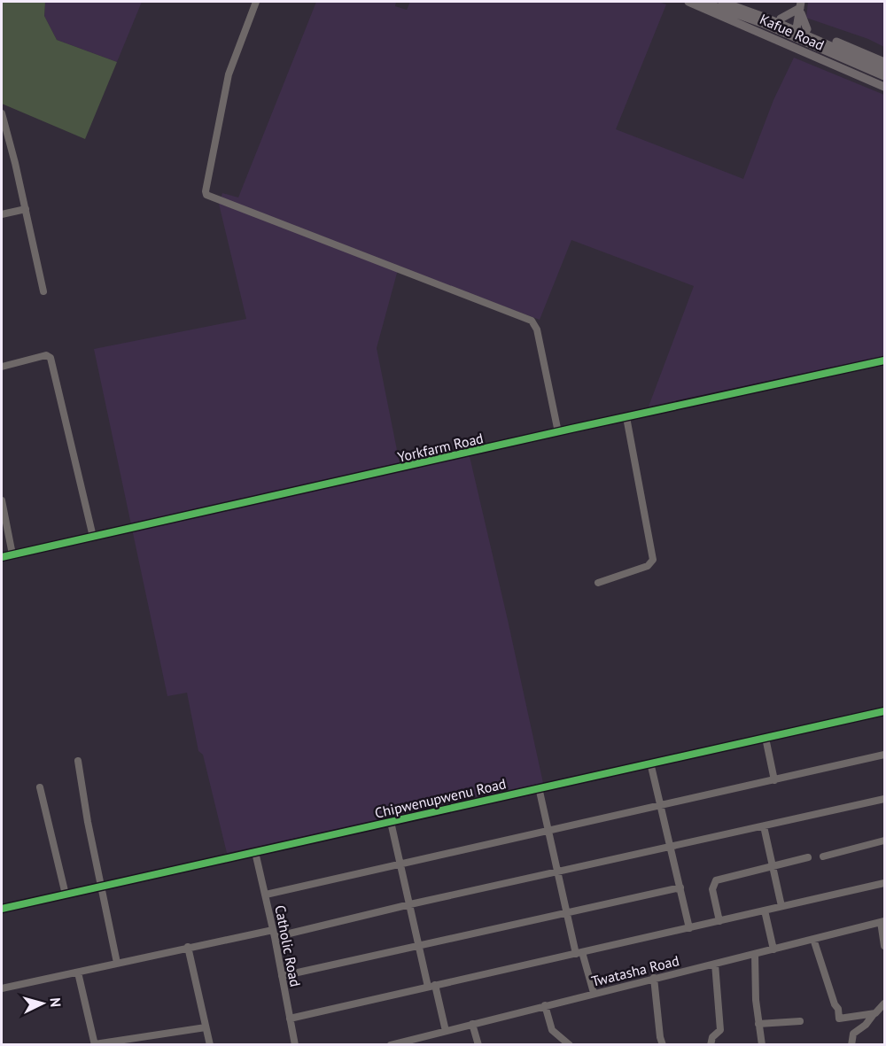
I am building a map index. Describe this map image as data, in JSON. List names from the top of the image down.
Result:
{
  "streets": {
    "main road": ["Kafue Road"],
    "street": [
      "Yorkfarm Road",
      "Chipwenupwenu Road",
      "Catholic Road",
      "Twatasha Road"
    ]
  },
  "crossings": [
    ["Chipwenupwenu Road", "Catholic Road"]
  ],
  "north": "right"
}
